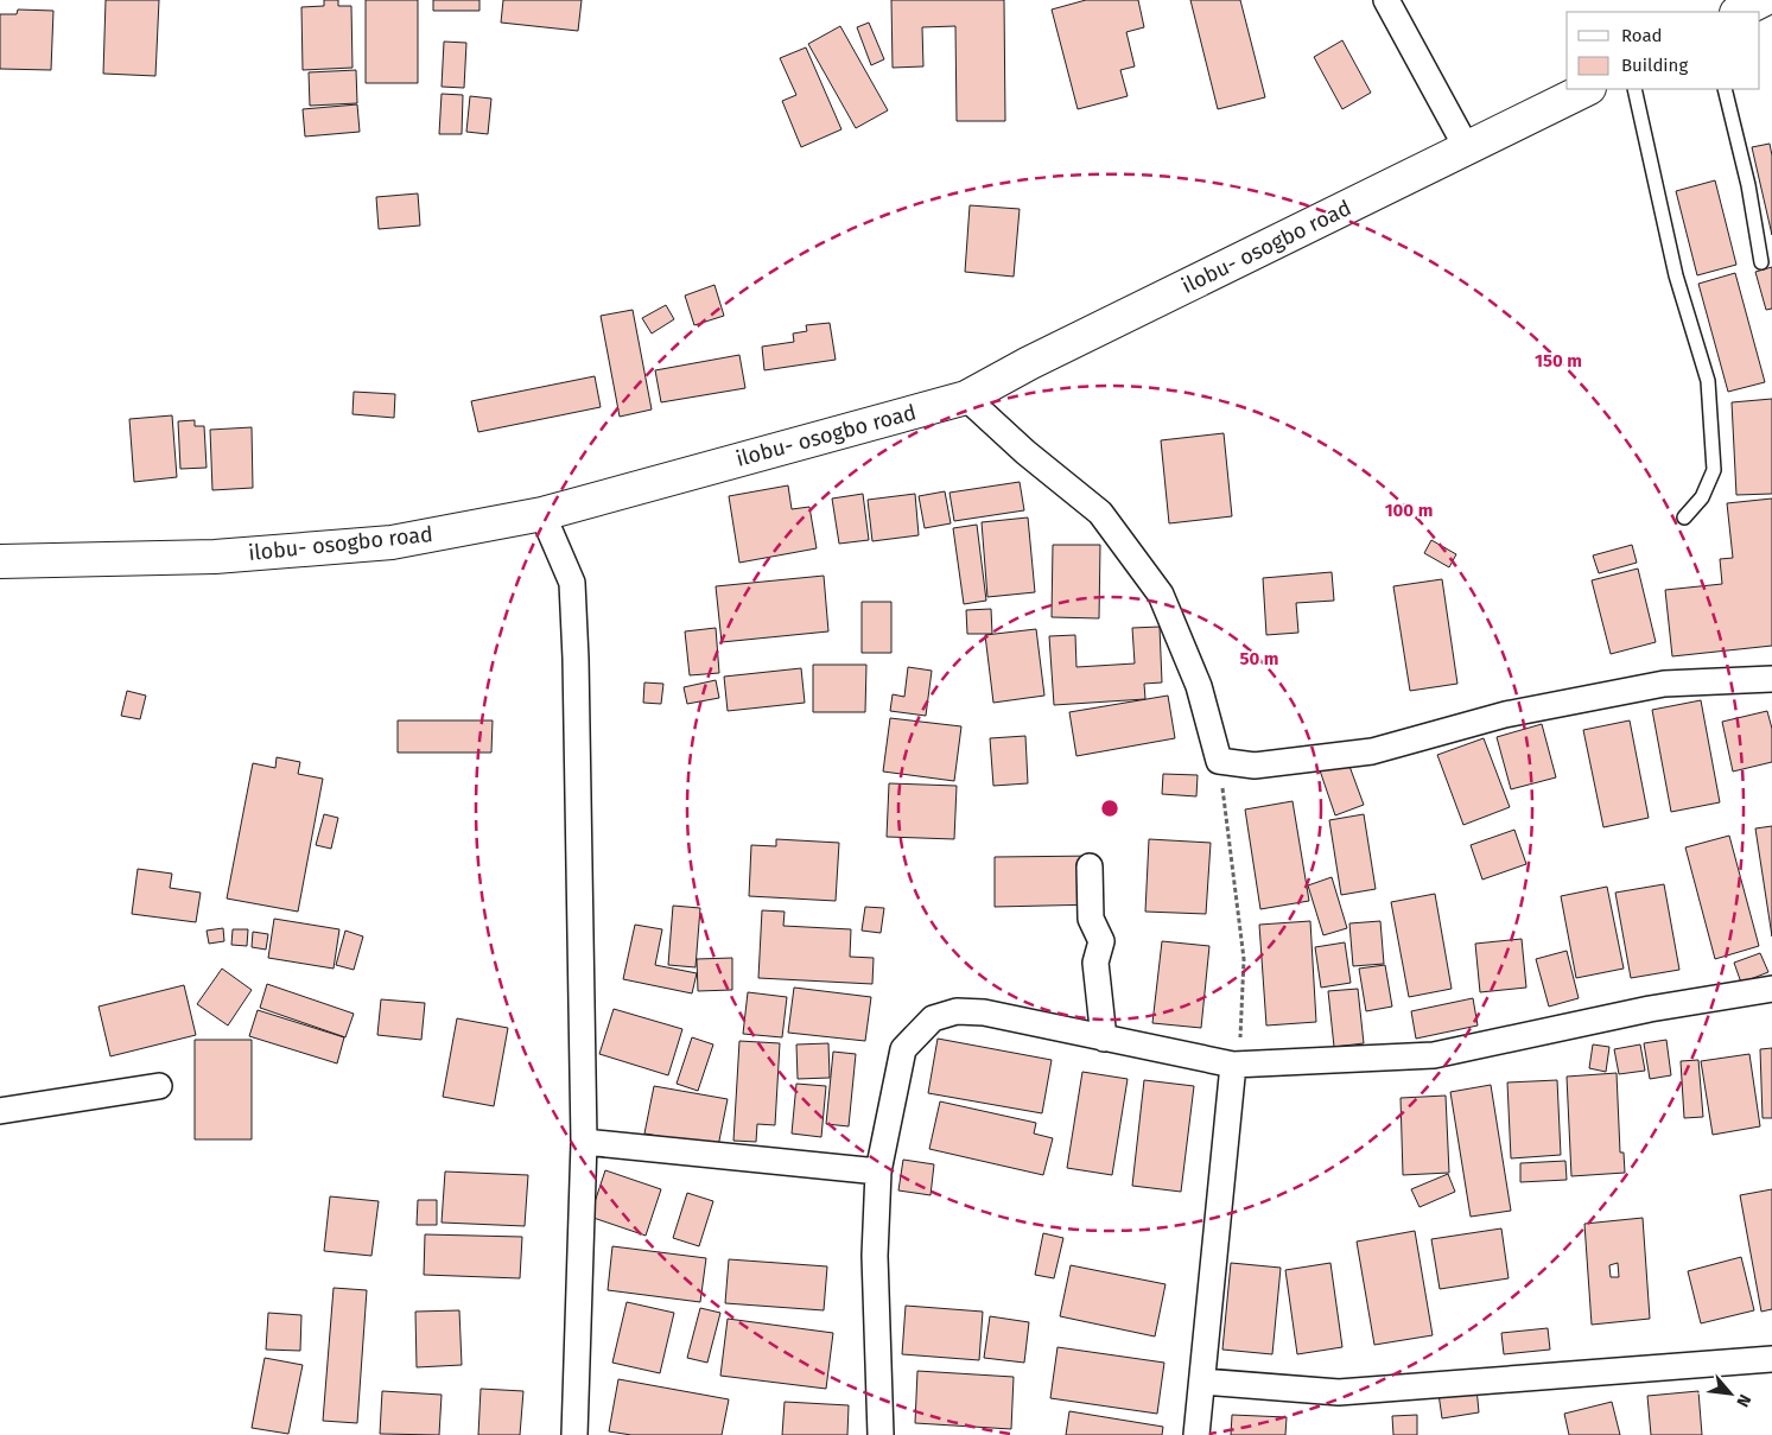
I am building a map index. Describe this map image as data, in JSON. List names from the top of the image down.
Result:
{
  "streets": {
    "main road": ["ilobu- osogbo road"]
  },
  "legend": ["Road", "Building"],
  "north": "bottom right",
  "rings": ["150 m", "100 m", "50 m"]
}
